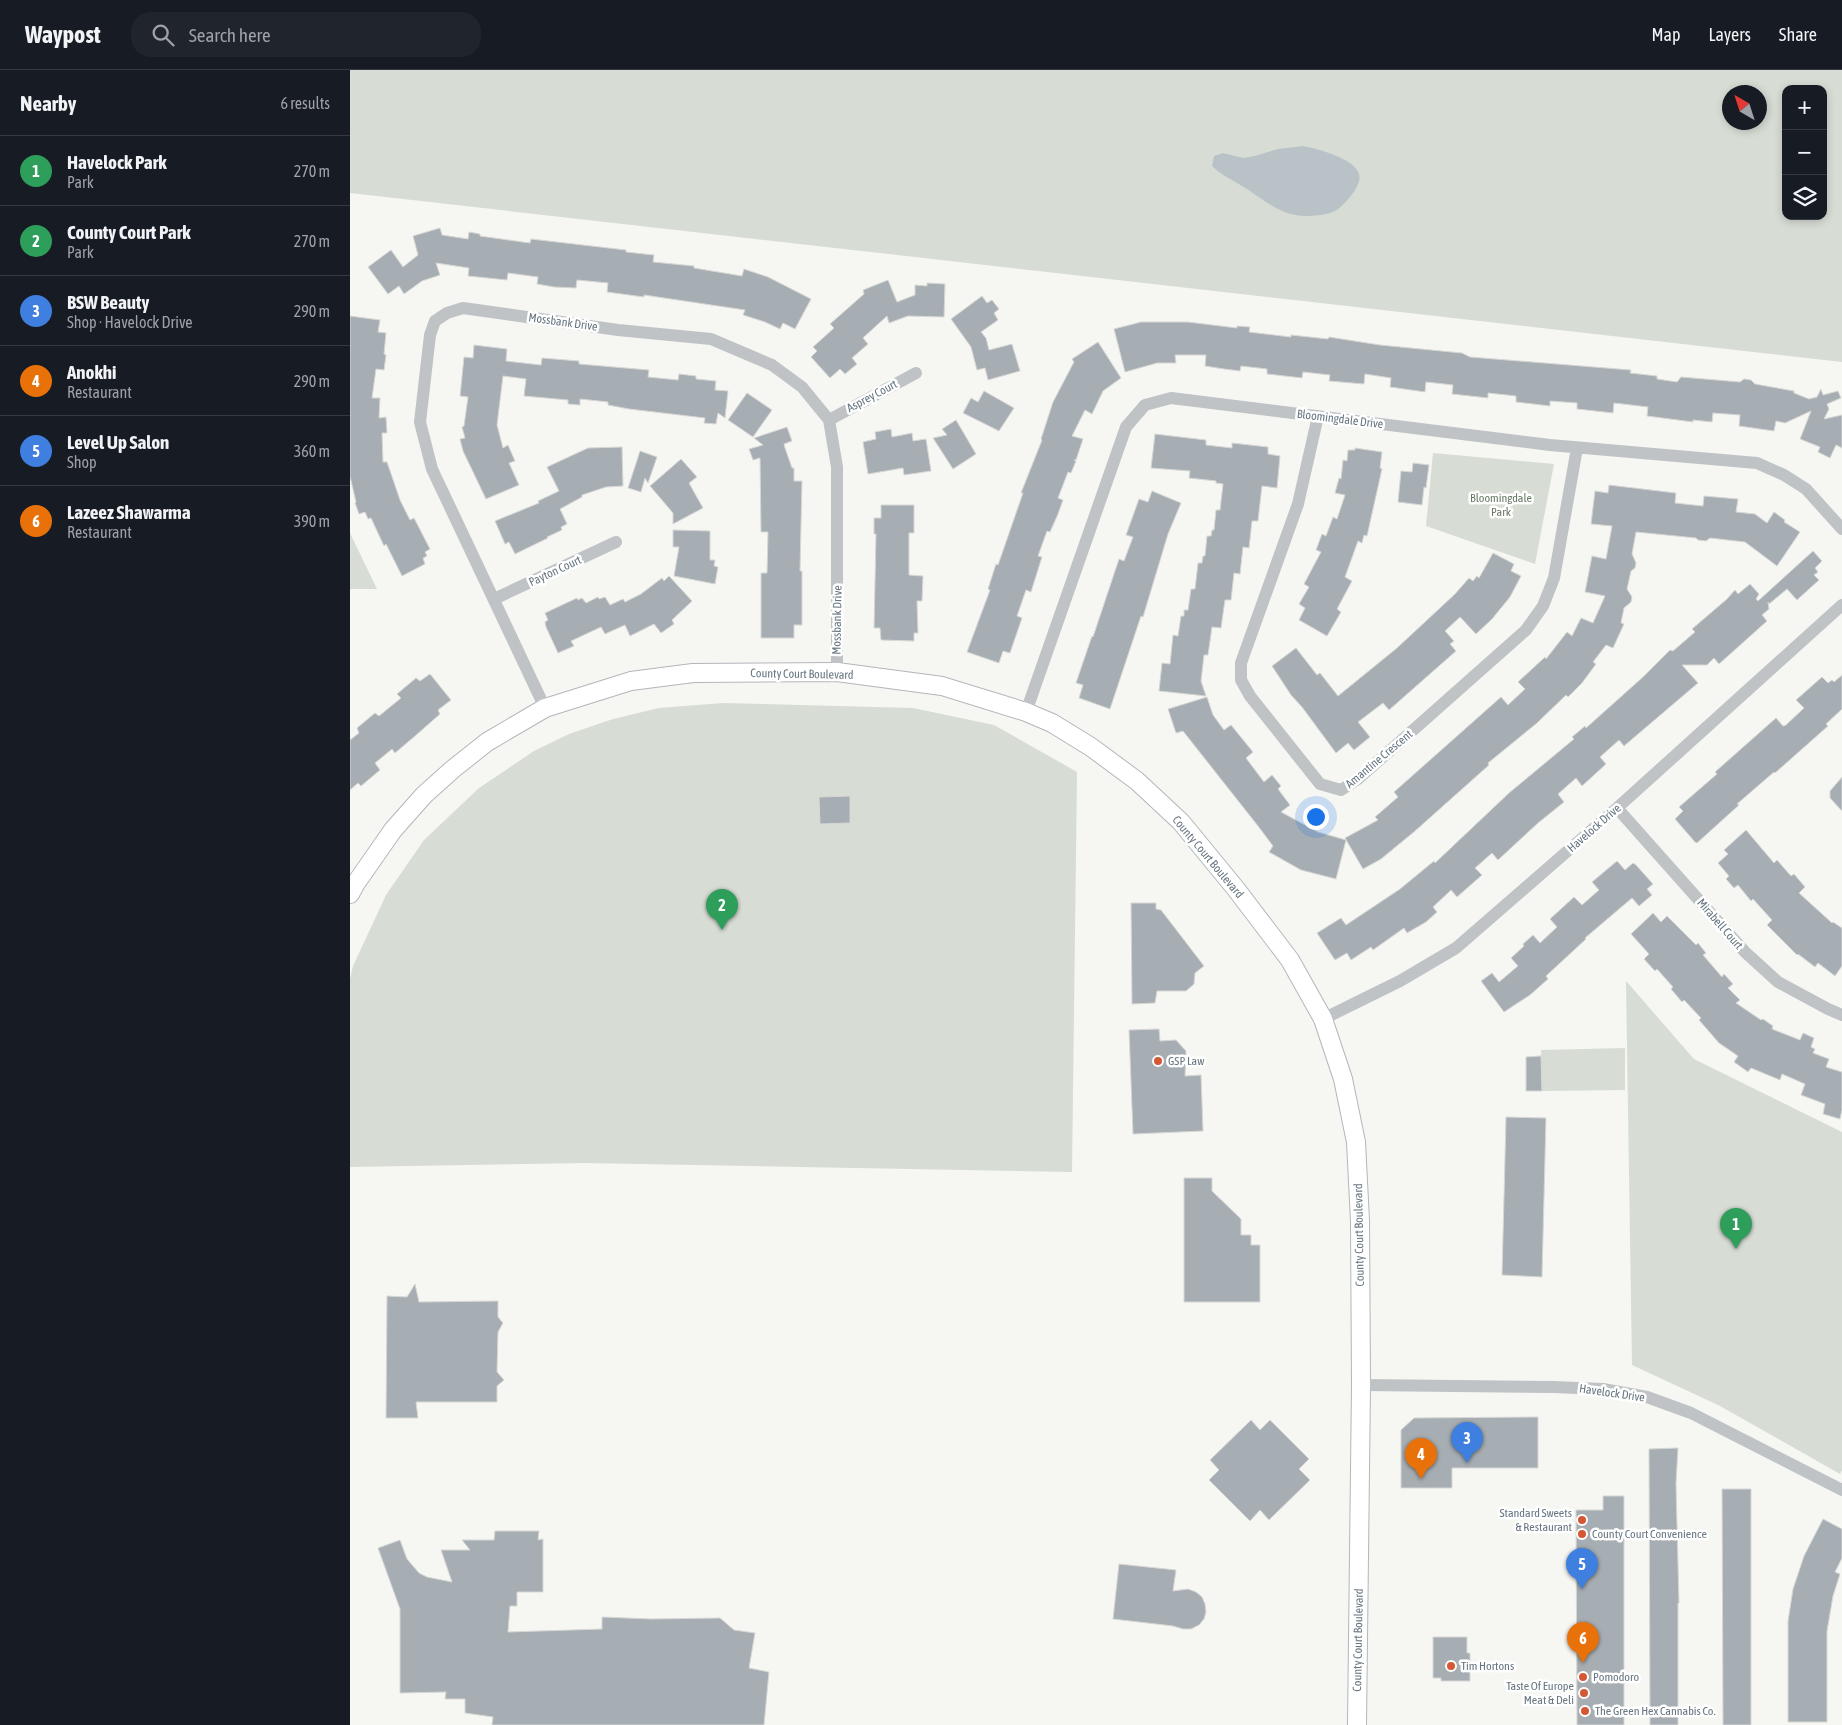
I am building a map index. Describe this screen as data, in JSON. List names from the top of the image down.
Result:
{
  "streets": {
    "street": [
      "Mossbank Drive",
      "Asprey Court",
      "Bloomingdale Drive",
      "Payton Court",
      "County Court Boulevard",
      "Amantine Crescent",
      "Havelock Drive",
      "Mirabell Court"
    ]
  },
  "crossings": [
    ["Mossbank Drive", "Asprey Court"],
    ["Mossbank Drive", "Payton Court"],
    ["Mossbank Drive", "County Court Boulevard"],
    ["Bloomingdale Drive", "County Court Boulevard"],
    ["Bloomingdale Drive", "Amantine Crescent"],
    ["County Court Boulevard", "Havelock Drive"],
    ["Havelock Drive", "Mirabell Court"]
  ],
  "parks": ["Bloomingdale Park"],
  "places": [
    "GSP Law",
    "Standard Sweets & Restaurant",
    "County Court Convenience",
    "Tim Hortons",
    "Pomodoro",
    "Taste Of Europe Meat & Deli",
    "The Green Hex Cannabis Co."
  ],
  "north": "top left",
  "page": {
    "header": "Waypost",
    "search": "Search here",
    "nav": ["Map", "Layers", "Share"],
    "heading": ["Nearby", "6 results"],
    "map_buttons": ["+", "−"],
    "list": [
      {
        "mark": "1",
        "name": "Havelock Park",
        "note": "Park",
        "value": "270 m"
      },
      {
        "mark": "2",
        "name": "County Court Park",
        "note": "Park",
        "value": "270 m"
      },
      {
        "mark": "3",
        "name": "BSW Beauty",
        "note": "Shop · Havelock Drive",
        "value": "290 m"
      },
      {
        "mark": "4",
        "name": "Anokhi",
        "note": "Restaurant",
        "value": "290 m"
      },
      {
        "mark": "5",
        "name": "Level Up Salon",
        "note": "Shop",
        "value": "360 m"
      },
      {
        "mark": "6",
        "name": "Lazeez Shawarma",
        "note": "Restaurant",
        "value": "390 m"
      }
    ],
    "pins": [
      "2",
      "1",
      "3",
      "4",
      "5",
      "6"
    ]
  }
}
